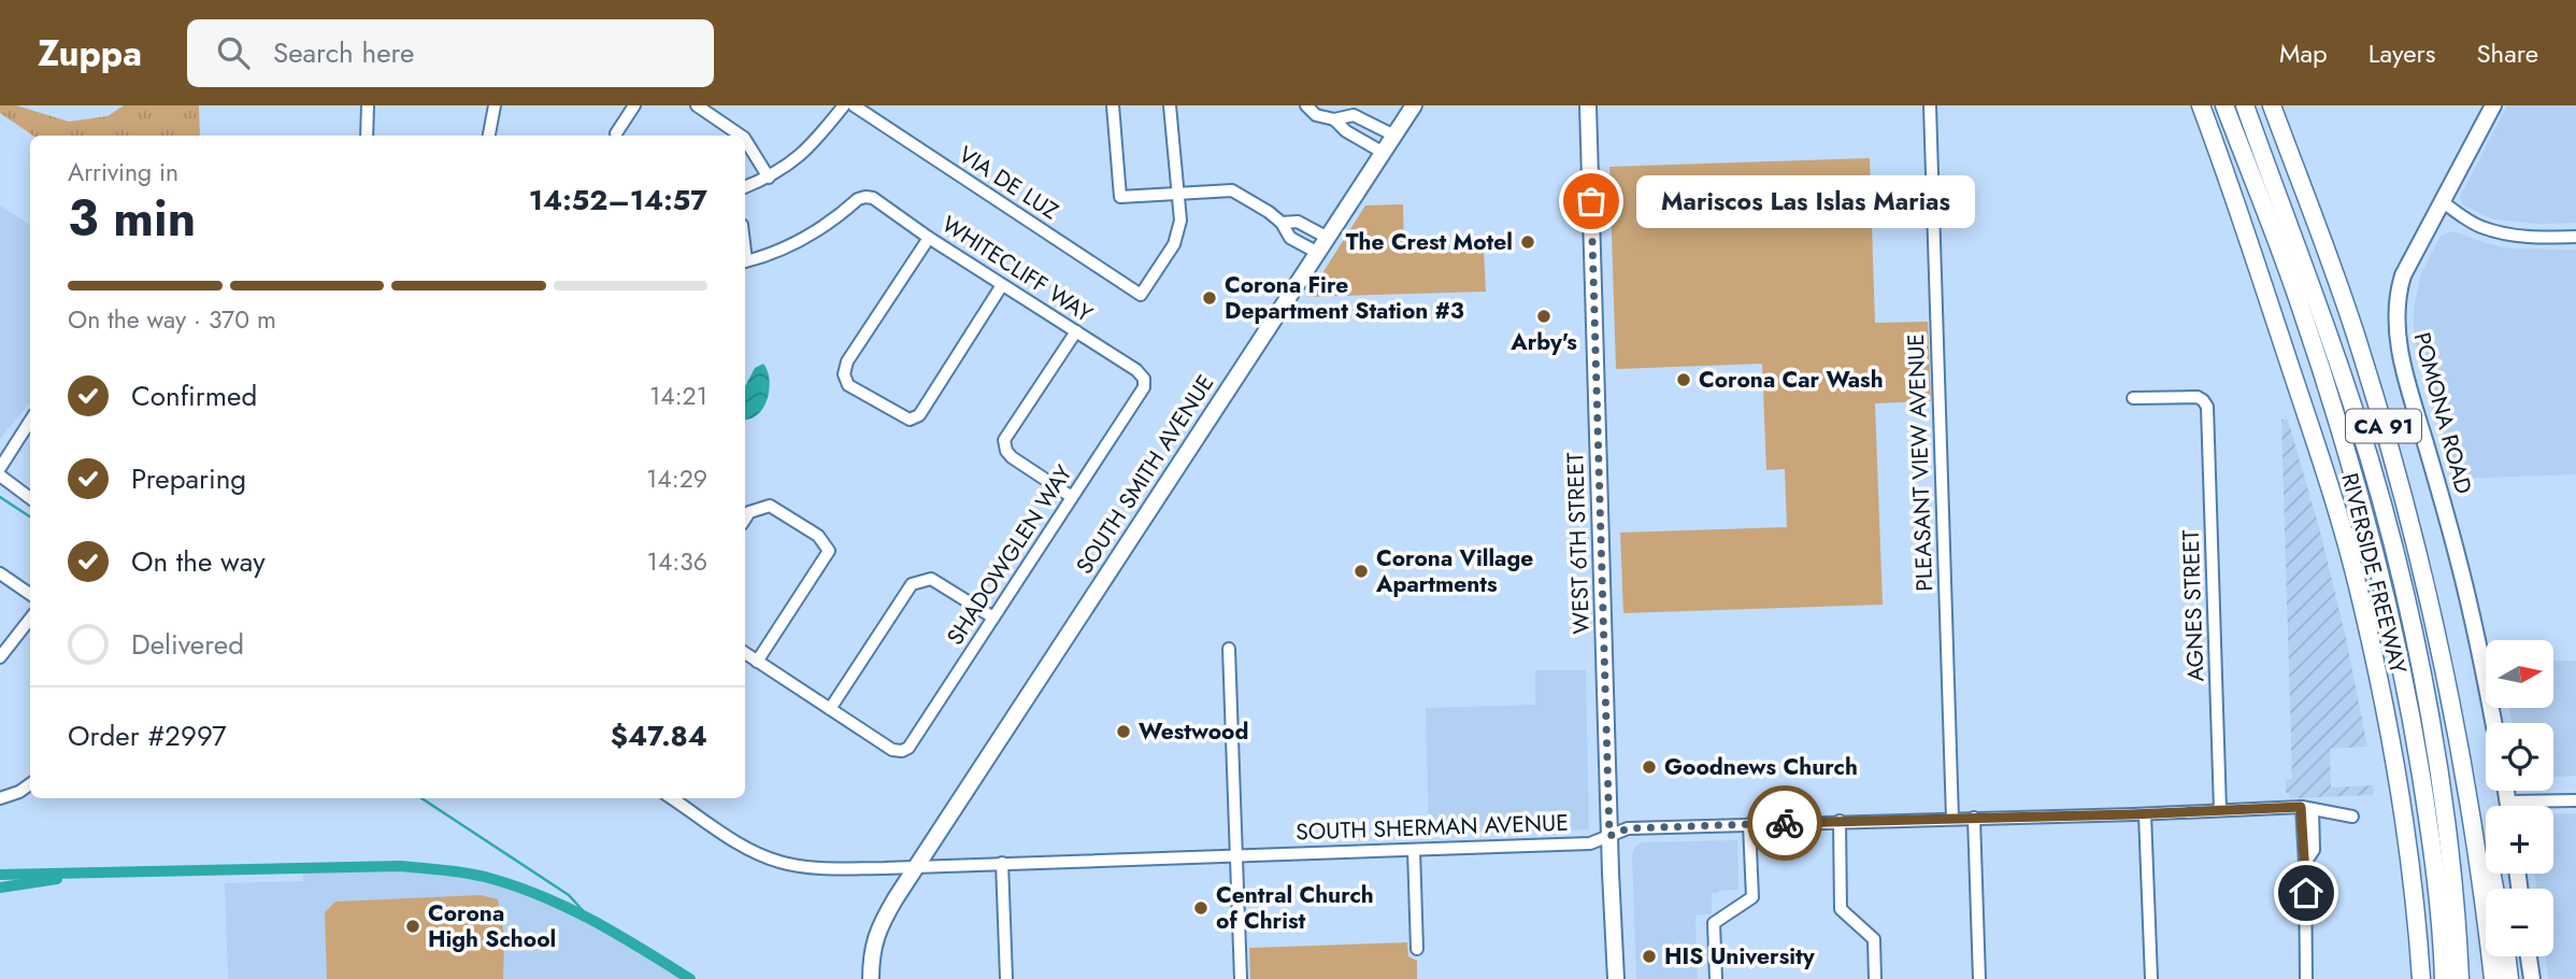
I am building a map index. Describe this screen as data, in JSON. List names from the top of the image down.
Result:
{
  "streets": {
    "highway": ["CA 91", "RIVERSIDE FREEWAY"],
    "main road": ["POMONA ROAD", "SOUTH SMITH AVENUE", "WEST 6TH STREET"],
    "street": [
      "VIA DE LUZ",
      "WHITECLIFF WAY",
      "PLEASANT VIEW AVENUE",
      "SHADOWGLEN WAY",
      "AGNES STREET",
      "SOUTH SHERMAN AVENUE"
    ]
  },
  "crossings": [
    ["WHITECLIFF WAY", "SHADOWGLEN WAY"],
    ["PLEASANT VIEW AVENUE", "SOUTH SHERMAN AVENUE"],
    ["SOUTH SMITH AVENUE", "SOUTH SHERMAN AVENUE"],
    ["WEST 6TH STREET", "SOUTH SHERMAN AVENUE"],
    ["AGNES STREET", "SOUTH SHERMAN AVENUE"]
  ],
  "places": [
    "Mariscos Las Islas Marias",
    "The Crest Motel",
    "Corona Fire Department Station #3",
    "Arby's",
    "Corona Car Wash",
    "Corona Village Apartments",
    "Westwood",
    "Goodnews Church",
    "Central Church of Christ",
    "Corona High School",
    "HIS University"
  ],
  "north": "right",
  "page": {
    "header": "Zuppa",
    "search": "Search here",
    "nav": ["Map", "Layers", "Share"],
    "heading": ["3 min", "Arriving in", "14:52–14:57"],
    "panel": ["Order #2997", "$47.84"],
    "bubble": "Mariscos Las Islas Marias",
    "bar": "On the way · 370 m",
    "list": [
      ["Confirmed", "14:21"],
      ["Preparing", "14:29"],
      ["On the way", "14:36"],
      "Delivered"
    ],
    "map_buttons": ["+", "−"]
  }
}
